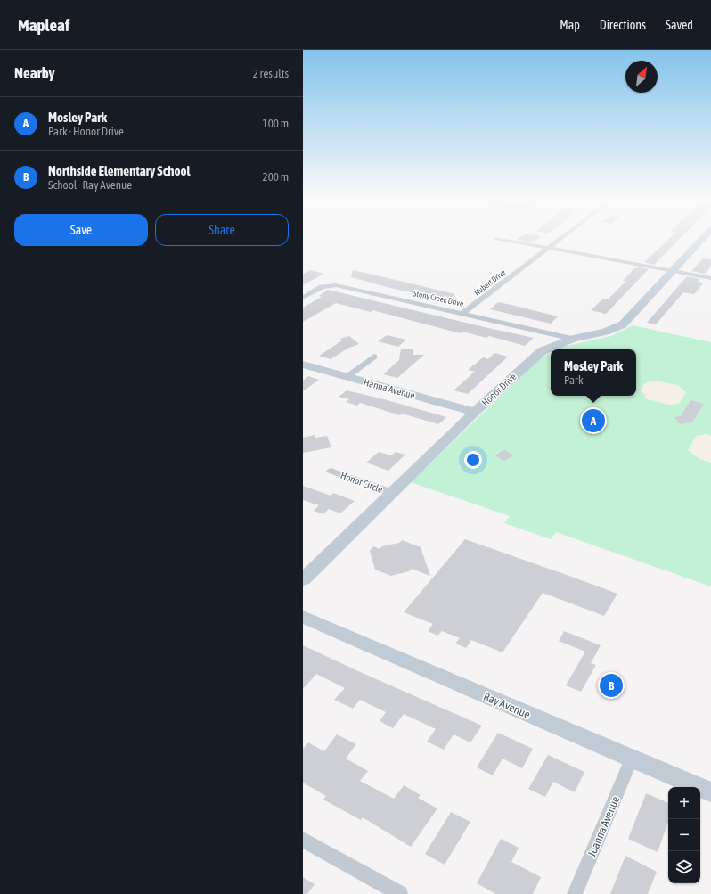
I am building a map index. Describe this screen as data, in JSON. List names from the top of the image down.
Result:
{
  "streets": {
    "street": [
      "Hubert Drive",
      "Stony Creek Drive",
      "Hanna Avenue",
      "Honor Drive",
      "Honor Circle",
      "Ray Avenue",
      "Joanna Avenue"
    ]
  },
  "crossings": [
    ["Hubert Drive", "Stony Creek Drive"],
    ["Stony Creek Drive", "Honor Drive"],
    ["Hanna Avenue", "Honor Drive"],
    ["Honor Drive", "Honor Circle"],
    ["Ray Avenue", "Joanna Avenue"]
  ],
  "north": "top right",
  "page": {
    "header": "Mapleaf",
    "nav": ["Map", "Directions", "Saved"],
    "heading": ["Nearby", "2 results"],
    "list": [
      {
        "mark": "A",
        "name": "Mosley Park",
        "note": "Park · Honor Drive",
        "value": "100 m"
      },
      {
        "mark": "B",
        "name": "Northside Elementary School",
        "note": "School · Ray Avenue",
        "value": "200 m"
      }
    ],
    "buttons": ["Save", "Share"],
    "popup": ["Mosley Park", "Park"],
    "pins": ["A", "B"],
    "map_buttons": ["+", "−"]
  }
}
